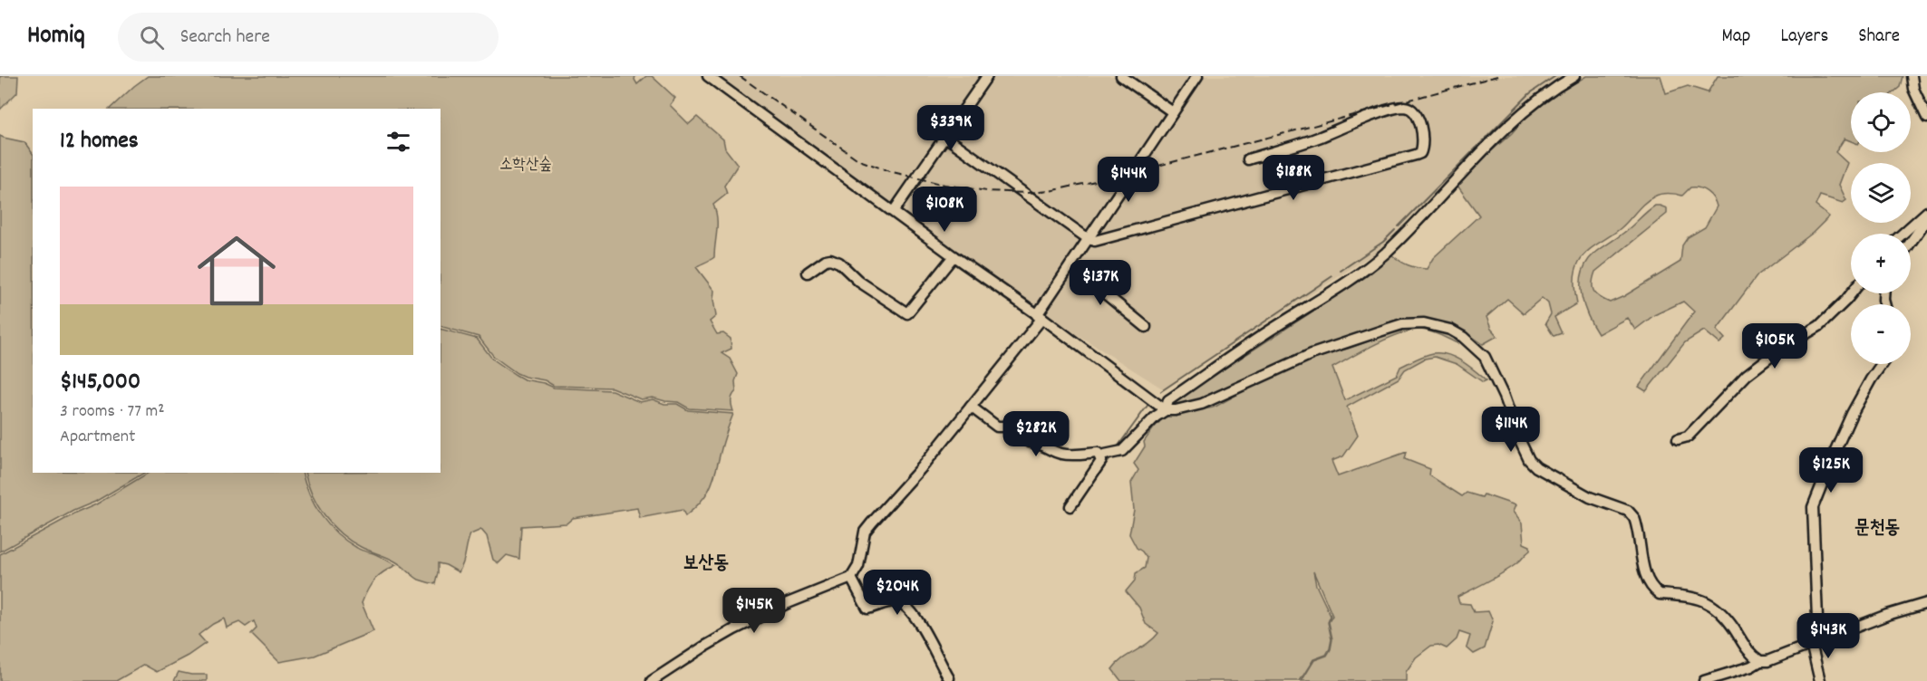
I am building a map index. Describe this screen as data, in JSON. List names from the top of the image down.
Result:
{
  "districts": ["문천동", "보산동"],
  "parks": ["소학산숲"],
  "page": {
    "header": "Homiq",
    "search": "Search here",
    "nav": ["Map", "Layers", "Share"],
    "map_buttons": ["+", "−"],
    "price": [
      "$339K",
      "$188K",
      "$144K",
      "$108K",
      "$137K",
      "$105K",
      "$114K",
      "$282K",
      "$125K",
      "$204K",
      "$145K",
      "$143K"
    ],
    "heading": "12 homes",
    "list": [
      {
        "name": "$145,000",
        "note": "3 rooms · 77 m² · Apartment"
      }
    ]
  }
}
